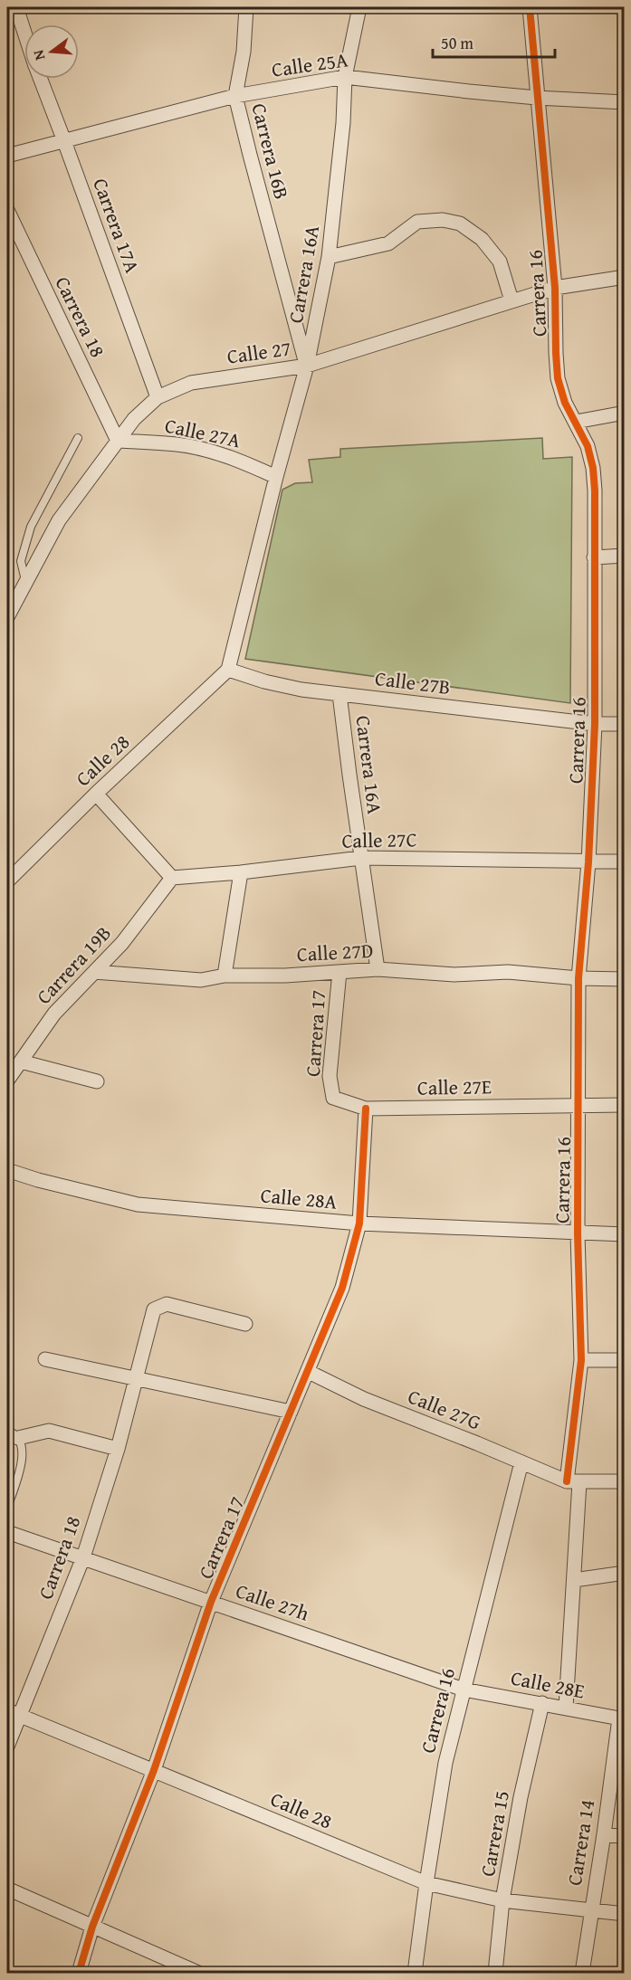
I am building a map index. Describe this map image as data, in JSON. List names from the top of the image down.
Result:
{
  "streets": {
    "street": [
      "Calle 25A",
      "Carrera 16B",
      "Carrera 17A",
      "Carrera 16A",
      "Carrera 16",
      "Carrera 18",
      "Calle 27",
      "Calle 27A",
      "Calle 27B",
      "Calle 28",
      "Calle 27C",
      "Calle 27D",
      "Carrera 19B",
      "Carrera 17",
      "Calle 27E",
      "Calle 28A",
      "Calle 27G",
      "Calle 27h",
      "Calle 28E",
      "Carrera 15",
      "Carrera 14"
    ]
  },
  "crossings": [
    ["Calle 25A", "Carrera 16B"],
    ["Calle 25A", "Carrera 17A"],
    ["Calle 25A", "Carrera 16A"],
    ["Calle 25A", "Carrera 16"],
    ["Carrera 16B", "Carrera 16A"],
    ["Carrera 16B", "Calle 27"],
    ["Carrera 17A", "Calle 27"],
    ["Carrera 16A", "Calle 27"],
    ["Carrera 16A", "Calle 27A"],
    ["Carrera 16A", "Calle 27B"],
    ["Carrera 16A", "Calle 28"],
    ["Carrera 16A", "Calle 27C"],
    ["Carrera 16A", "Calle 27D"],
    ["Carrera 16", "Calle 27"],
    ["Carrera 16", "Calle 27B"],
    ["Carrera 16", "Calle 28"],
    ["Carrera 16", "Calle 27C"],
    ["Carrera 16", "Calle 27D"],
    ["Carrera 16", "Calle 27E"],
    ["Carrera 16", "Calle 28A"],
    ["Carrera 16", "Calle 27G"],
    ["Carrera 16", "Calle 27h"],
    ["Carrera 16", "Calle 28E"],
    ["Carrera 18", "Calle 27"],
    ["Carrera 18", "Calle 27A"],
    ["Carrera 18", "Calle 28"],
    ["Carrera 18", "Calle 27h"],
    ["Calle 27", "Calle 27A"],
    ["Calle 27B", "Calle 28"],
    ["Calle 28", "Carrera 17"],
    ["Calle 28", "Carrera 15"],
    ["Calle 28", "Carrera 14"],
    ["Calle 27C", "Carrera 19B"],
    ["Calle 27D", "Carrera 19B"],
    ["Calle 27D", "Carrera 17"],
    ["Carrera 17", "Calle 27E"],
    ["Carrera 17", "Calle 28A"],
    ["Carrera 17", "Calle 27G"],
    ["Carrera 17", "Calle 27h"],
    ["Calle 27h", "Calle 28E"],
    ["Calle 28E", "Carrera 15"],
    ["Calle 28E", "Carrera 14"]
  ],
  "scale_bar": "50 m",
  "north": "left"
}
